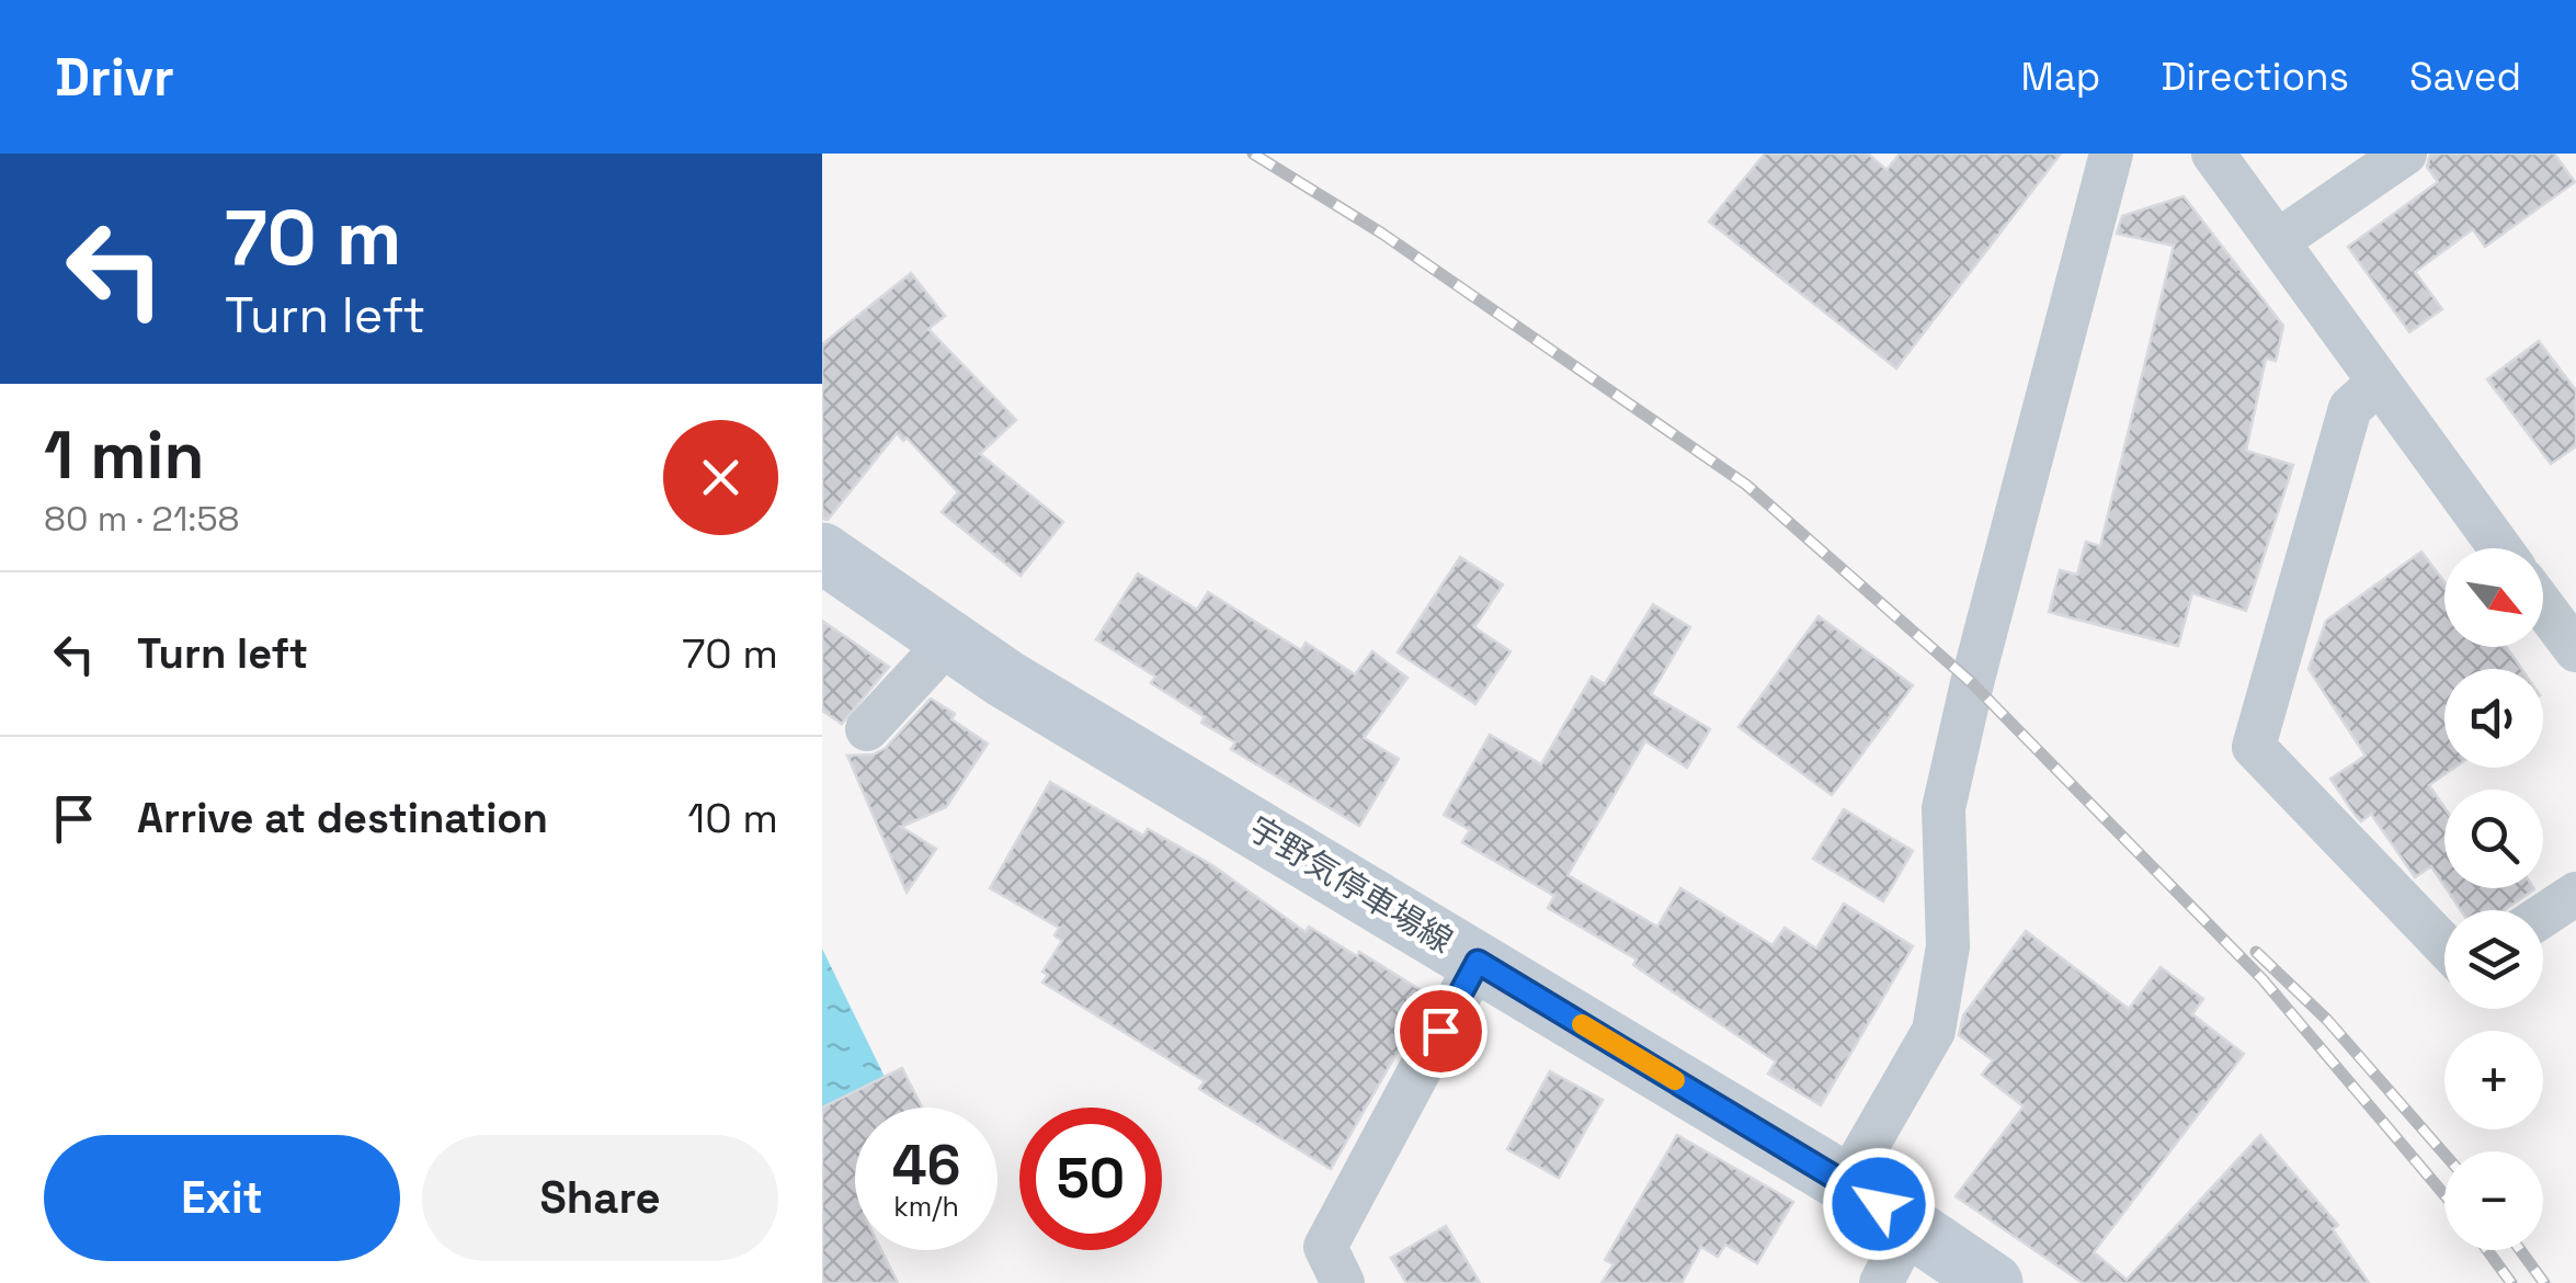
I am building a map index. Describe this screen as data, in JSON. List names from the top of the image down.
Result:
{
  "streets": {
    "main road": ["宇野気停車場線"]
  },
  "north": "bottom right",
  "page": {
    "header": "Drivr",
    "nav": ["Map", "Directions", "Saved"],
    "turn": ["70 m", "Turn left"],
    "heading": ["1 min", "80 m · 21:58"],
    "map_buttons": ["+", "−"],
    "list": [
      {
        "name": "Turn left",
        "value": "70 m"
      },
      {
        "name": "Arrive at destination",
        "value": "10 m"
      }
    ],
    "speed": "46 km/h",
    "limit": "50",
    "buttons": ["Exit", "Share"]
  }
}
